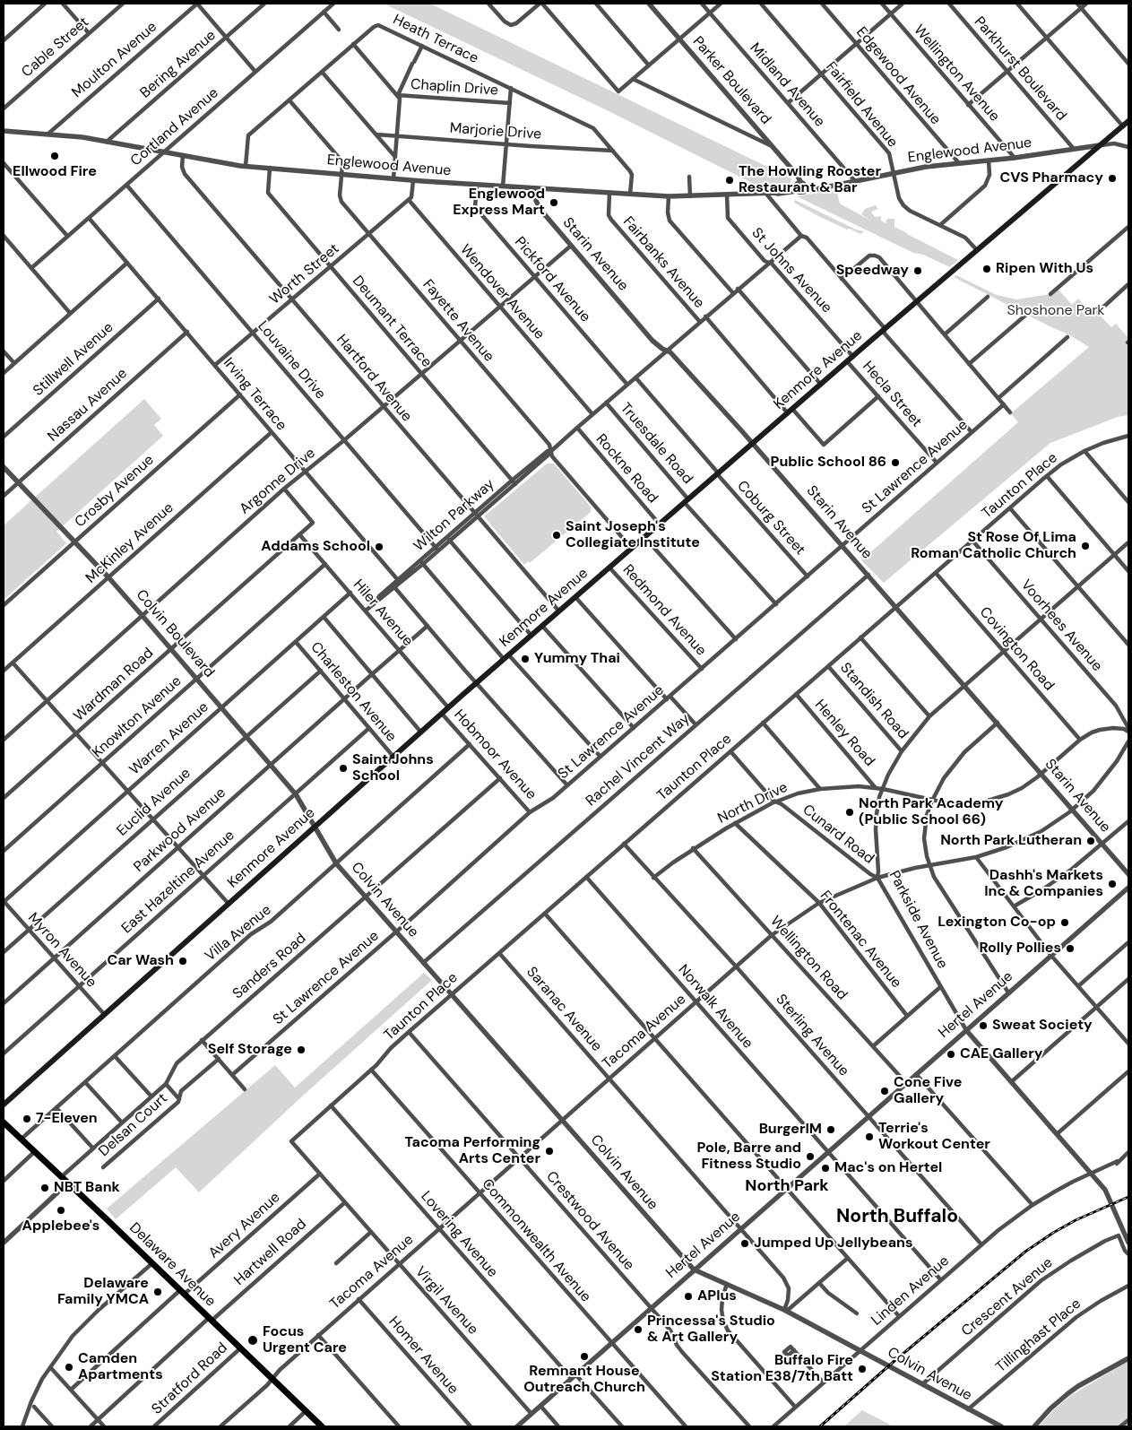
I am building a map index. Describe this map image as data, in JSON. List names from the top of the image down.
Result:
{
  "streets": {
    "main road": ["Kenmore Avenue", "Delaware Avenue"],
    "street": [
      "Heath Terrace",
      "Cable Street",
      "Moulton Avenue",
      "Bering Avenue",
      "Parkhurst Boulevard",
      "Wellington Avenue",
      "Edgewood Avenue",
      "Parker Boulevard",
      "Midland Avenue",
      "Chaplin Drive",
      "Fairfield Avenue",
      "Cortland Avenue",
      "Marjorie Drive",
      "Englewood Avenue",
      "Starin Avenue",
      "Fairbanks Avenue",
      "St Johns Avenue",
      "Worth Street",
      "Pickford Avenue",
      "Wendover Avenue",
      "Fayette Avenue",
      "Deumant Terrace",
      "Stillwell Avenue",
      "Louvaine Drive",
      "Hartford Avenue",
      "Irving Terrace",
      "Hecla Street",
      "Nassau Avenue",
      "Truesdale Road",
      "St Lawrence Avenue",
      "Rockne Road",
      "Argonne Drive",
      "Taunton Place",
      "Crosby Avenue",
      "Wilton Parkway",
      "Coburg Street",
      "McKinley Avenue",
      "Redmond Avenue",
      "Hiler Avenue",
      "Voorhees Avenue",
      "Colvin Boulevard",
      "Covington Road",
      "Wardman Road",
      "Charleston Avenue",
      "Standish Road",
      "Knowlton Avenue",
      "Henley Road",
      "Warren Avenue",
      "Hobmoor Avenue",
      "Rachel Vincent Way",
      "Euclid Avenue",
      "North Drive",
      "Parkwood Avenue",
      "Cunard Road",
      "East Hazeltine Avenue",
      "Colvin Avenue",
      "Parkside Avenue",
      "Villa Avenue",
      "Frontenac Avenue",
      "Myron Avenue",
      "Wellington Road",
      "Sanders Road",
      "Hertel Avenue",
      "Norwalk Avenue",
      "Saranac Avenue",
      "Tacoma Avenue",
      "Sterling Avenue",
      "Delsan Court",
      "Crestwood Avenue",
      "Avery Avenue",
      "Lovering Avenue",
      "Commonwealth Avenue",
      "Hartwell Road",
      "Linden Avenue",
      "Crescent Avenue",
      "Virgil Avenue",
      "Tillinghast Place",
      "Homer Avenue",
      "Stratford Road"
    ]
  },
  "crossings": [
    ["Heath Terrace", "Chaplin Drive"],
    ["Heath Terrace", "Marjorie Drive"],
    ["Heath Terrace", "Englewood Avenue"],
    ["Heath Terrace", "Fayette Avenue"],
    ["Moulton Avenue", "Englewood Avenue"],
    ["Bering Avenue", "Englewood Avenue"],
    ["Parkhurst Boulevard", "Englewood Avenue"],
    ["Wellington Avenue", "Englewood Avenue"],
    ["Edgewood Avenue", "Englewood Avenue"],
    ["Parker Boulevard", "Englewood Avenue"],
    ["Midland Avenue", "Englewood Avenue"],
    ["Fairfield Avenue", "Englewood Avenue"],
    ["Fairfield Avenue", "Kenmore Avenue"],
    ["Cortland Avenue", "Englewood Avenue"],
    ["Cortland Avenue", "Louvaine Drive"],
    ["Cortland Avenue", "Irving Terrace"],
    ["Englewood Avenue", "Starin Avenue"],
    ["Englewood Avenue", "Fairbanks Avenue"],
    ["Englewood Avenue", "St Johns Avenue"],
    ["Englewood Avenue", "Pickford Avenue"],
    ["Englewood Avenue", "Fayette Avenue"],
    ["Englewood Avenue", "Deumant Terrace"],
    ["Englewood Avenue", "Kenmore Avenue"],
    ["Englewood Avenue", "Hartford Avenue"],
    ["Starin Avenue", "Kenmore Avenue"],
    ["Starin Avenue", "St Lawrence Avenue"],
    ["Starin Avenue", "Argonne Drive"],
    ["Starin Avenue", "Taunton Place"],
    ["Starin Avenue", "Rachel Vincent Way"],
    ["Starin Avenue", "Parkside Avenue"],
    ["Starin Avenue", "Tacoma Avenue"],
    ["Fairbanks Avenue", "Kenmore Avenue"],
    ["Fairbanks Avenue", "Hecla Street"],
    ["St Johns Avenue", "Kenmore Avenue"],
    ["Worth Street", "Wendover Avenue"],
    ["Worth Street", "Fayette Avenue"],
    ["Worth Street", "Deumant Terrace"],
    ["Worth Street", "Louvaine Drive"],
    ["Worth Street", "Hartford Avenue"],
    ["Worth Street", "Irving Terrace"],
    ["Pickford Avenue", "Argonne Drive"],
    ["Pickford Avenue", "Wilton Parkway"],
    ["Wendover Avenue", "Argonne Drive"],
    ["Wendover Avenue", "Wilton Parkway"],
    ["Fayette Avenue", "Kenmore Avenue"],
    ["Fayette Avenue", "Argonne Drive"],
    ["Fayette Avenue", "Wilton Parkway"],
    ["Deumant Terrace", "Argonne Drive"],
    ["Deumant Terrace", "Wilton Parkway"],
    ["Stillwell Avenue", "Irving Terrace"],
    ["Louvaine Drive", "Argonne Drive"],
    ["Louvaine Drive", "Wilton Parkway"],
    ["Kenmore Avenue", "Hartford Avenue"],
    ["Kenmore Avenue", "Hecla Street"],
    ["Kenmore Avenue", "Truesdale Road"],
    ["Kenmore Avenue", "Rockne Road"],
    ["Kenmore Avenue", "Coburg Street"],
    ["Kenmore Avenue", "Redmond Avenue"],
    ["Kenmore Avenue", "Hiler Avenue"],
    ["Kenmore Avenue", "Colvin Boulevard"],
    ["Kenmore Avenue", "Charleston Avenue"],
    ["Kenmore Avenue", "Hobmoor Avenue"],
    ["Kenmore Avenue", "Colvin Avenue"],
    ["Kenmore Avenue", "Myron Avenue"],
    ["Hartford Avenue", "Argonne Drive"],
    ["Hartford Avenue", "Wilton Parkway"],
    ["Irving Terrace", "Nassau Avenue"],
    ["Irving Terrace", "Argonne Drive"],
    ["Irving Terrace", "Crosby Avenue"],
    ["Irving Terrace", "Wilton Parkway"],
    ["Irving Terrace", "McKinley Avenue"],
    ["Hecla Street", "St Lawrence Avenue"],
    ["Nassau Avenue", "Colvin Boulevard"],
    ["Truesdale Road", "St Lawrence Avenue"],
    ["Truesdale Road", "Wilton Parkway"],
    ["St Lawrence Avenue", "Coburg Street"],
    ["St Lawrence Avenue", "Redmond Avenue"],
    ["St Lawrence Avenue", "Hobmoor Avenue"],
    ["St Lawrence Avenue", "Colvin Avenue"],
    ["Rockne Road", "Wilton Parkway"],
    ["Argonne Drive", "Colvin Boulevard"],
    ["Argonne Drive", "Wardman Road"],
    ["Taunton Place", "Voorhees Avenue"],
    ["Taunton Place", "Covington Road"],
    ["Taunton Place", "Standish Road"],
    ["Taunton Place", "Henley Road"],
    ["Taunton Place", "Cunard Road"],
    ["Taunton Place", "Colvin Avenue"],
    ["Taunton Place", "Norwalk Avenue"],
    ["Taunton Place", "Saranac Avenue"],
    ["Taunton Place", "Sterling Avenue"],
    ["Taunton Place", "Crestwood Avenue"],
    ["Taunton Place", "Lovering Avenue"],
    ["Taunton Place", "Commonwealth Avenue"],
    ["Taunton Place", "Virgil Avenue"],
    ["Crosby Avenue", "Colvin Boulevard"],
    ["Wilton Parkway", "Hiler Avenue"],
    ["McKinley Avenue", "Colvin Boulevard"],
    ["Hiler Avenue", "Wardman Road"],
    ["Hiler Avenue", "Knowlton Avenue"],
    ["Hiler Avenue", "Warren Avenue"],
    ["Hiler Avenue", "Parkwood Avenue"],
    ["Voorhees Avenue", "Parkside Avenue"],
    ["Colvin Boulevard", "Wardman Road"],
    ["Colvin Boulevard", "Knowlton Avenue"],
    ["Colvin Boulevard", "Warren Avenue"],
    ["Colvin Boulevard", "Euclid Avenue"],
    ["Colvin Boulevard", "Parkwood Avenue"],
    ["Colvin Boulevard", "East Hazeltine Avenue"],
    ["Colvin Boulevard", "Colvin Avenue"],
    ["Covington Road", "Parkside Avenue"],
    ["Charleston Avenue", "Warren Avenue"],
    ["Charleston Avenue", "Euclid Avenue"],
    ["Charleston Avenue", "Parkwood Avenue"],
    ["Charleston Avenue", "East Hazeltine Avenue"],
    ["Standish Road", "Parkside Avenue"],
    ["Henley Road", "North Drive"],
    ["Warren Avenue", "Myron Avenue"],
    ["Hobmoor Avenue", "Villa Avenue"],
    ["Hobmoor Avenue", "Sanders Road"],
    ["Rachel Vincent Way", "Colvin Avenue"],
    ["Euclid Avenue", "Myron Avenue"],
    ["North Drive", "Cunard Road"],
    ["North Drive", "Parkside Avenue"],
    ["North Drive", "Frontenac Avenue"],
    ["North Drive", "Wellington Road"],
    ["North Drive", "Sterling Avenue"],
    ["Parkwood Avenue", "Myron Avenue"],
    ["Cunard Road", "Parkside Avenue"],
    ["Cunard Road", "Tacoma Avenue"],
    ["East Hazeltine Avenue", "Myron Avenue"],
    ["Colvin Avenue", "Villa Avenue"],
    ["Colvin Avenue", "Sanders Road"],
    ["Colvin Avenue", "Hertel Avenue"],
    ["Colvin Avenue", "Saranac Avenue"],
    ["Colvin Avenue", "Tacoma Avenue"],
    ["Colvin Avenue", "Linden Avenue"],
    ["Colvin Avenue", "Crescent Avenue"],
    ["Colvin Avenue", "Tillinghast Place"],
    ["Parkside Avenue", "Hertel Avenue"],
    ["Parkside Avenue", "Tacoma Avenue"],
    ["Parkside Avenue", "Linden Avenue"],
    ["Villa Avenue", "Delaware Avenue"],
    ["Frontenac Avenue", "Tacoma Avenue"],
    ["Wellington Road", "Hertel Avenue"],
    ["Wellington Road", "Tacoma Avenue"],
    ["Sanders Road", "Delsan Court"],
    ["Sanders Road", "Delaware Avenue"],
    ["Hertel Avenue", "Norwalk Avenue"],
    ["Hertel Avenue", "Saranac Avenue"],
    ["Hertel Avenue", "Sterling Avenue"],
    ["Hertel Avenue", "Crestwood Avenue"],
    ["Hertel Avenue", "Lovering Avenue"],
    ["Hertel Avenue", "Commonwealth Avenue"],
    ["Hertel Avenue", "Virgil Avenue"],
    ["Norwalk Avenue", "Tacoma Avenue"],
    ["Saranac Avenue", "Tacoma Avenue"],
    ["Tacoma Avenue", "Sterling Avenue"],
    ["Tacoma Avenue", "Crestwood Avenue"],
    ["Tacoma Avenue", "Lovering Avenue"],
    ["Tacoma Avenue", "Commonwealth Avenue"],
    ["Tacoma Avenue", "Delaware Avenue"],
    ["Tacoma Avenue", "Virgil Avenue"],
    ["Tacoma Avenue", "Homer Avenue"],
    ["Sterling Avenue", "Linden Avenue"],
    ["Avery Avenue", "Delaware Avenue"],
    ["Avery Avenue", "Virgil Avenue"],
    ["Hartwell Road", "Delaware Avenue"],
    ["Hartwell Road", "Virgil Avenue"],
    ["Delaware Avenue", "Stratford Road"]
  ],
  "districts": ["North Park", "North Buffalo"],
  "parks": ["Shoshone Park"],
  "places": [
    "Ellwood Fire",
    "CVS Pharmacy",
    "The Howling Rooster Restaurant & Bar",
    "Englewood Express Mart",
    "Ripen With Us",
    "Speedway",
    "Public School 86",
    "Saint Joseph's Collegiate Institute",
    "St Rose Of Lima Roman Catholic Church",
    "Addams School",
    "Yummy Thai",
    "Saint Johns School",
    "North Park Academy (Public School 66)",
    "North Park Lutheran",
    "Dashh's Markets Inc & Companies",
    "Lexington Co-op",
    "Rolly Pollies",
    "Car Wash",
    "Sweat Society",
    "Self Storage",
    "CAE Gallery",
    "Cone Five Gallery",
    "7-Eleven",
    "BurgerIM",
    "Terrie's Workout Center",
    "Tacoma Performing Arts Center",
    "Pole, Barre and Fitness Studio",
    "Mac's on Hertel",
    "NBT Bank",
    "Applebee's",
    "Jumped Up Jellybeans",
    "Delaware Family YMCA",
    "APlus",
    "Princessa's Studio & Art Gallery",
    "Focus Urgent Care",
    "Remnant House Outreach Church",
    "Camden Apartments",
    "Buffalo Fire Station E38/7th Batt"
  ]
}
